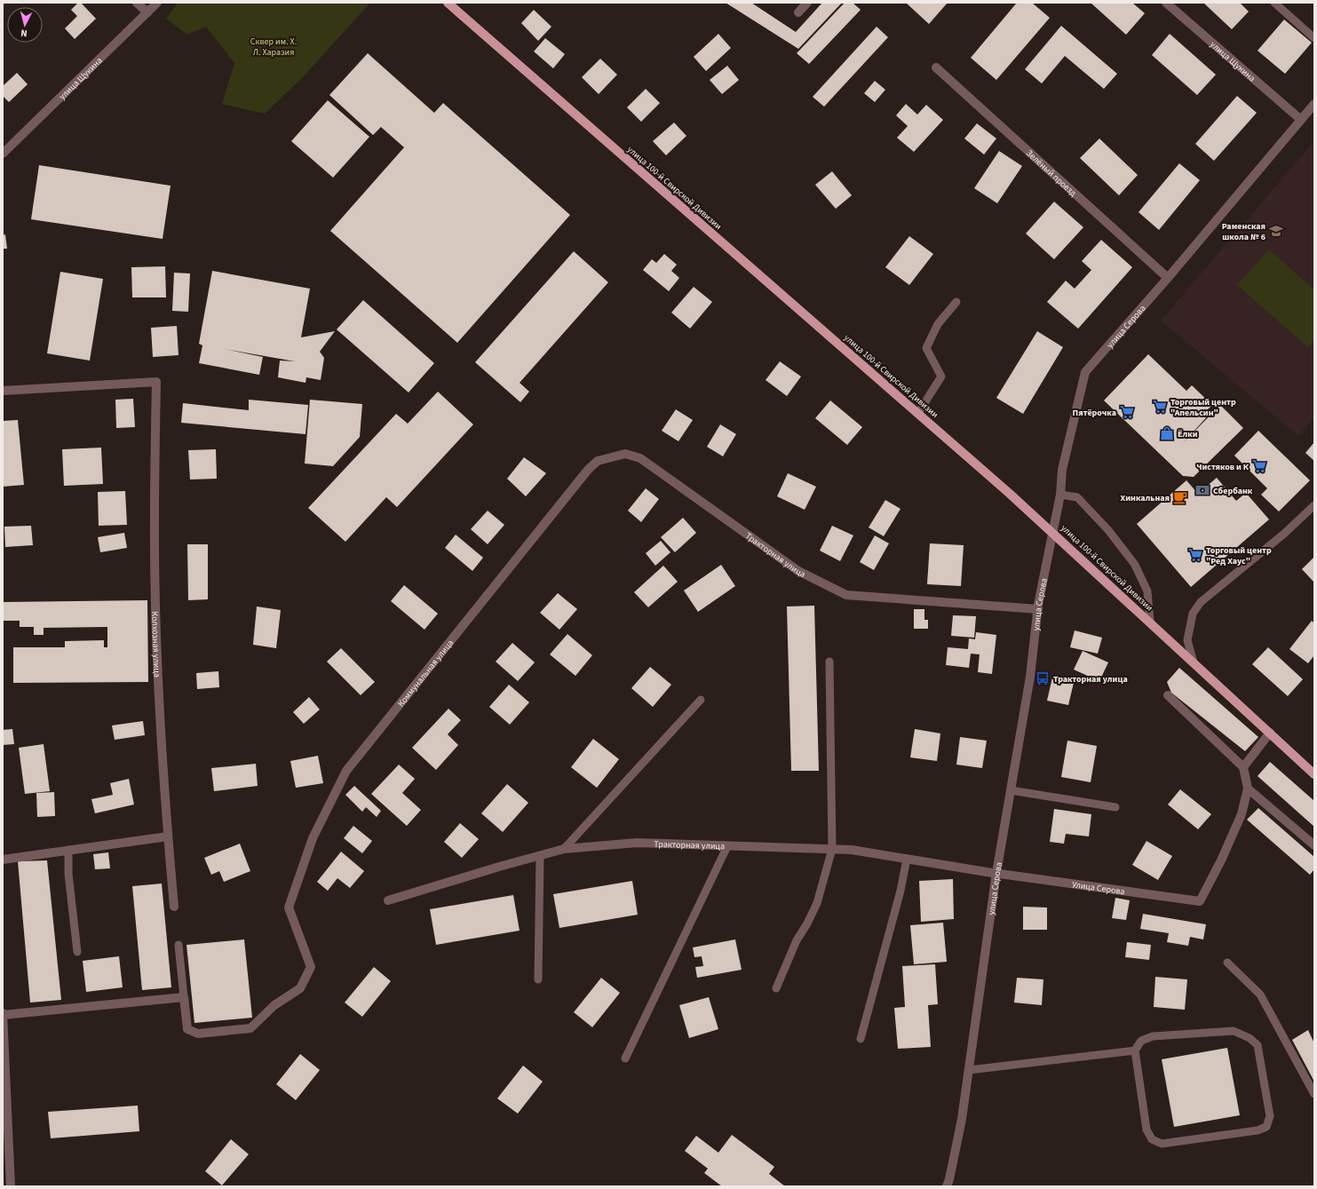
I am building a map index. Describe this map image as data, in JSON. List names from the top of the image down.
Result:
{
  "streets": {
    "main road": ["улица 100-й Свирской Дивизии"],
    "street": [
      "улица Щукина",
      "Зелёный проезд",
      "улица Серова",
      "Тракторная улица",
      "Колхозная улица",
      "Коммунальная улица",
      "Улица Серова"
    ]
  },
  "crossings": [
    ["улица Щукина", "улица Серова"],
    ["Зелёный проезд", "улица Серова"],
    ["улица 100-й Свирской Дивизии", "улица Серова"],
    ["улица Серова", "Тракторная улица"],
    ["улица Серова", "Улица Серова"],
    ["Тракторная улица", "Коммунальная улица"],
    ["Тракторная улица", "Улица Серова"]
  ],
  "parks": ["Сквер им. Х. Л. Харазия"],
  "places": {
    "school or university": ["Раменская школа № 6"],
    "supermarket": [
      "Торговый центр \"Апельсин\"",
      "Пятёрочка",
      "Чистяков и К",
      "Торговый центр \"Ред Хаус\""
    ],
    "shop": ["Ёлки"],
    "bank": ["Сбербанк"],
    "cafe": ["Хинкальная"],
    "bus stop": ["Тракторная улица"]
  },
  "north": "bottom"
}
